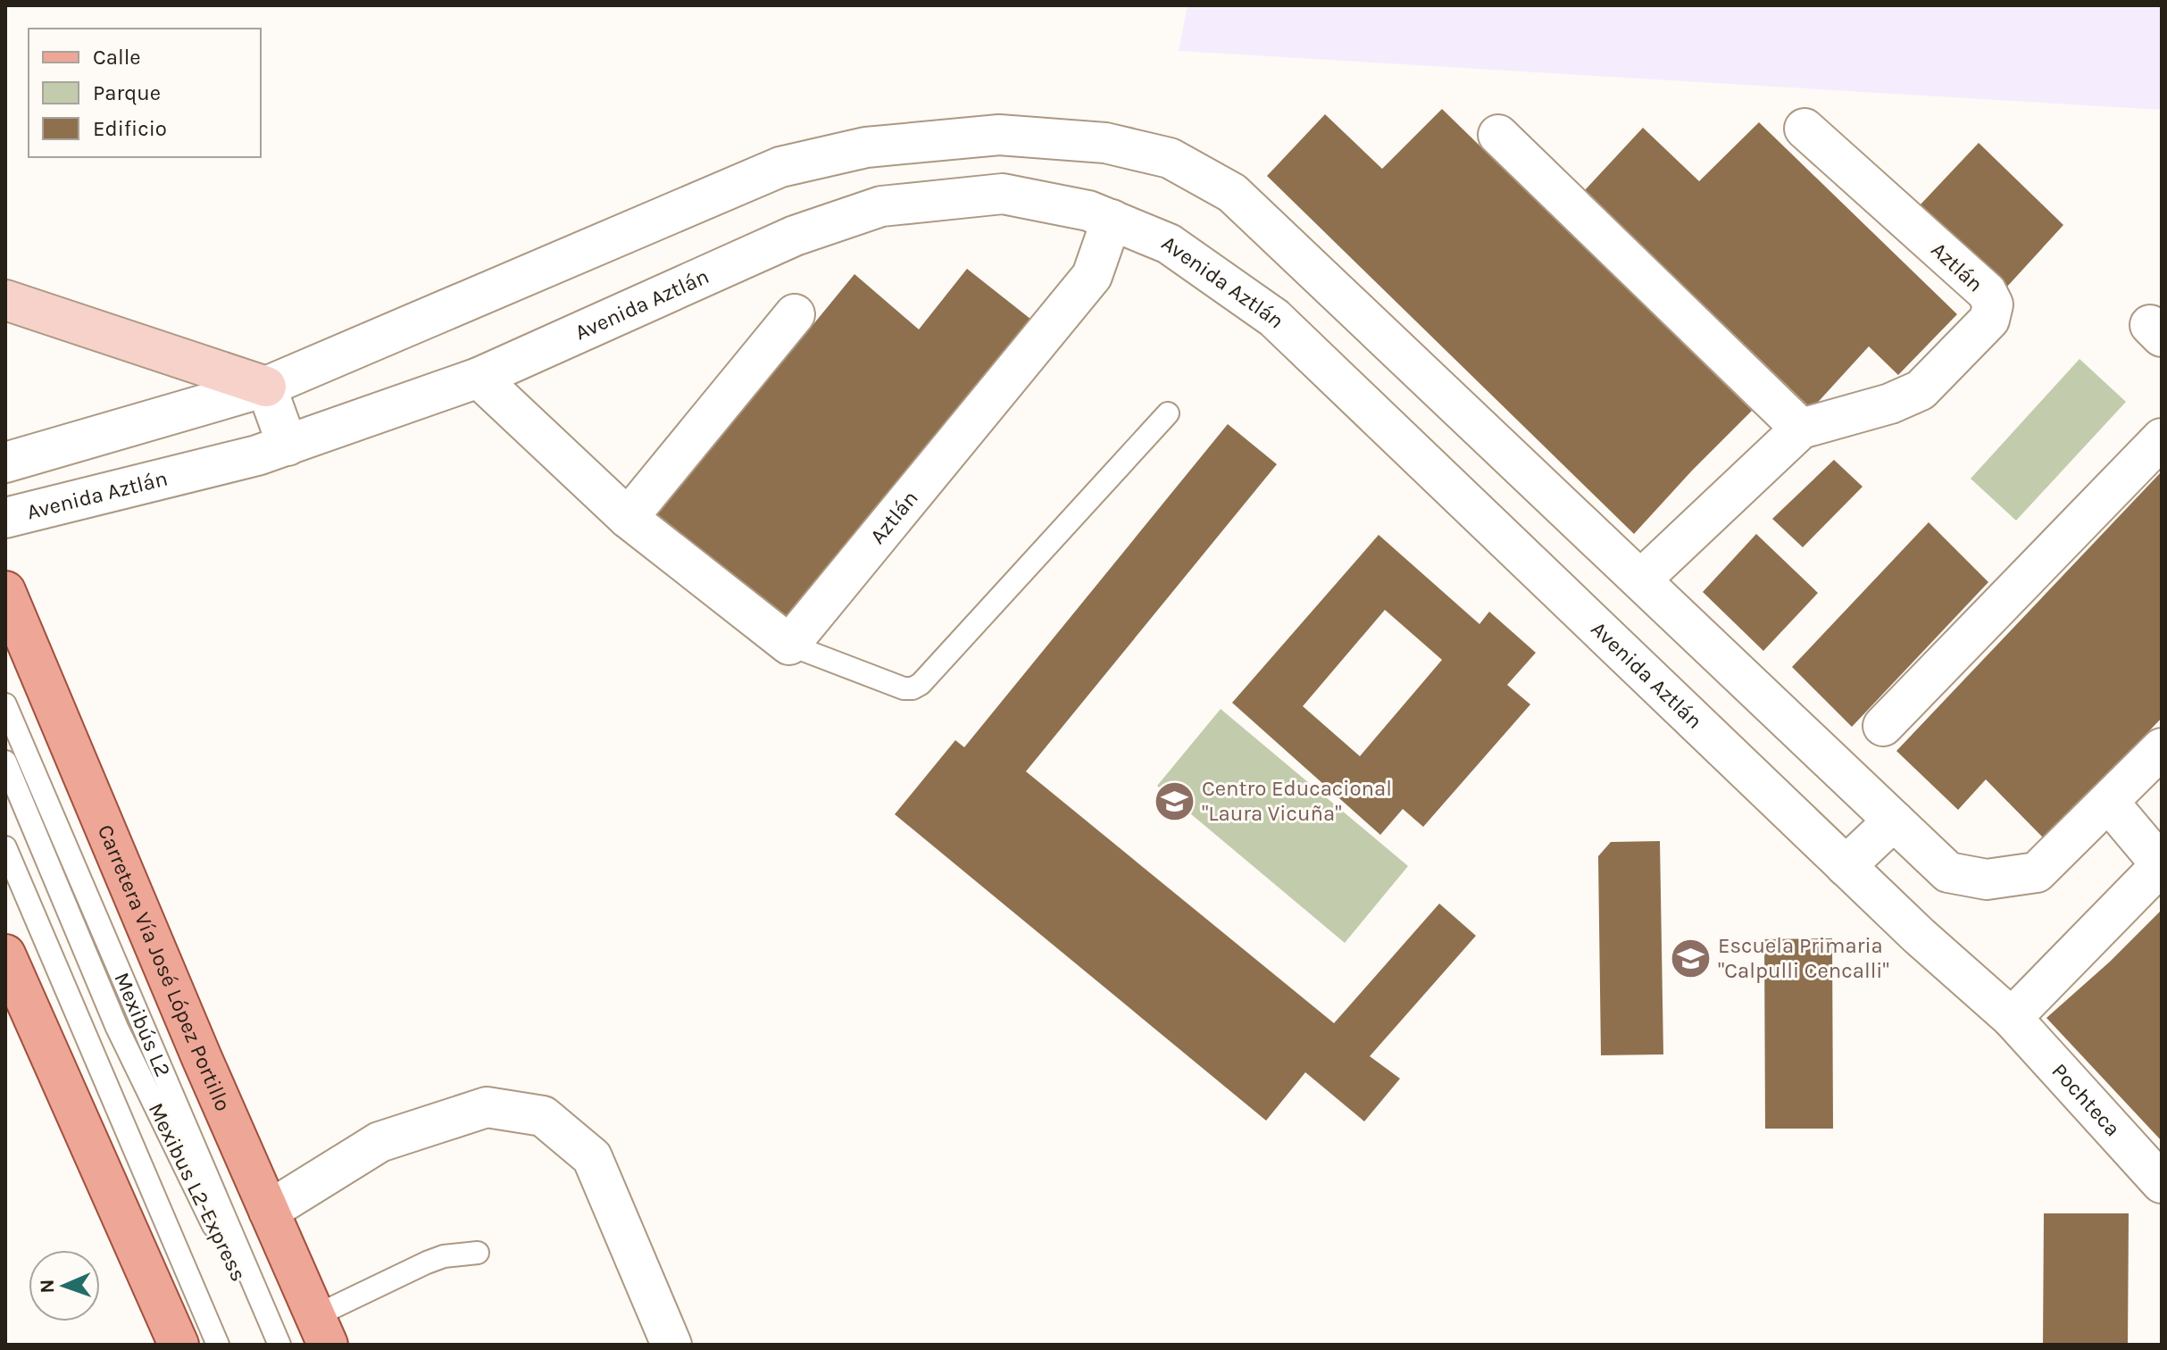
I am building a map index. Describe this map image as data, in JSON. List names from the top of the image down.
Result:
{
  "streets": {
    "main road": ["Carretera Vía José López Portillo"],
    "street": ["Aztlán", "Avenida Aztlán", "Pochteca"],
    "lane": ["Mexibús L2", "Mexibus L2-Express"]
  },
  "crossings": [
    ["Aztlán", "Avenida Aztlán"],
    ["Avenida Aztlán", "Pochteca"],
    ["Mexibús L2", "Mexibus L2-Express"]
  ],
  "places": {
    "school or university": ["Centro Educacional \"Laura Vicuña\"", "Escuela Primaria \"Calpulli Cencalli\""]
  },
  "legend": ["Calle", "Parque", "Edificio"],
  "north": "left"
}
